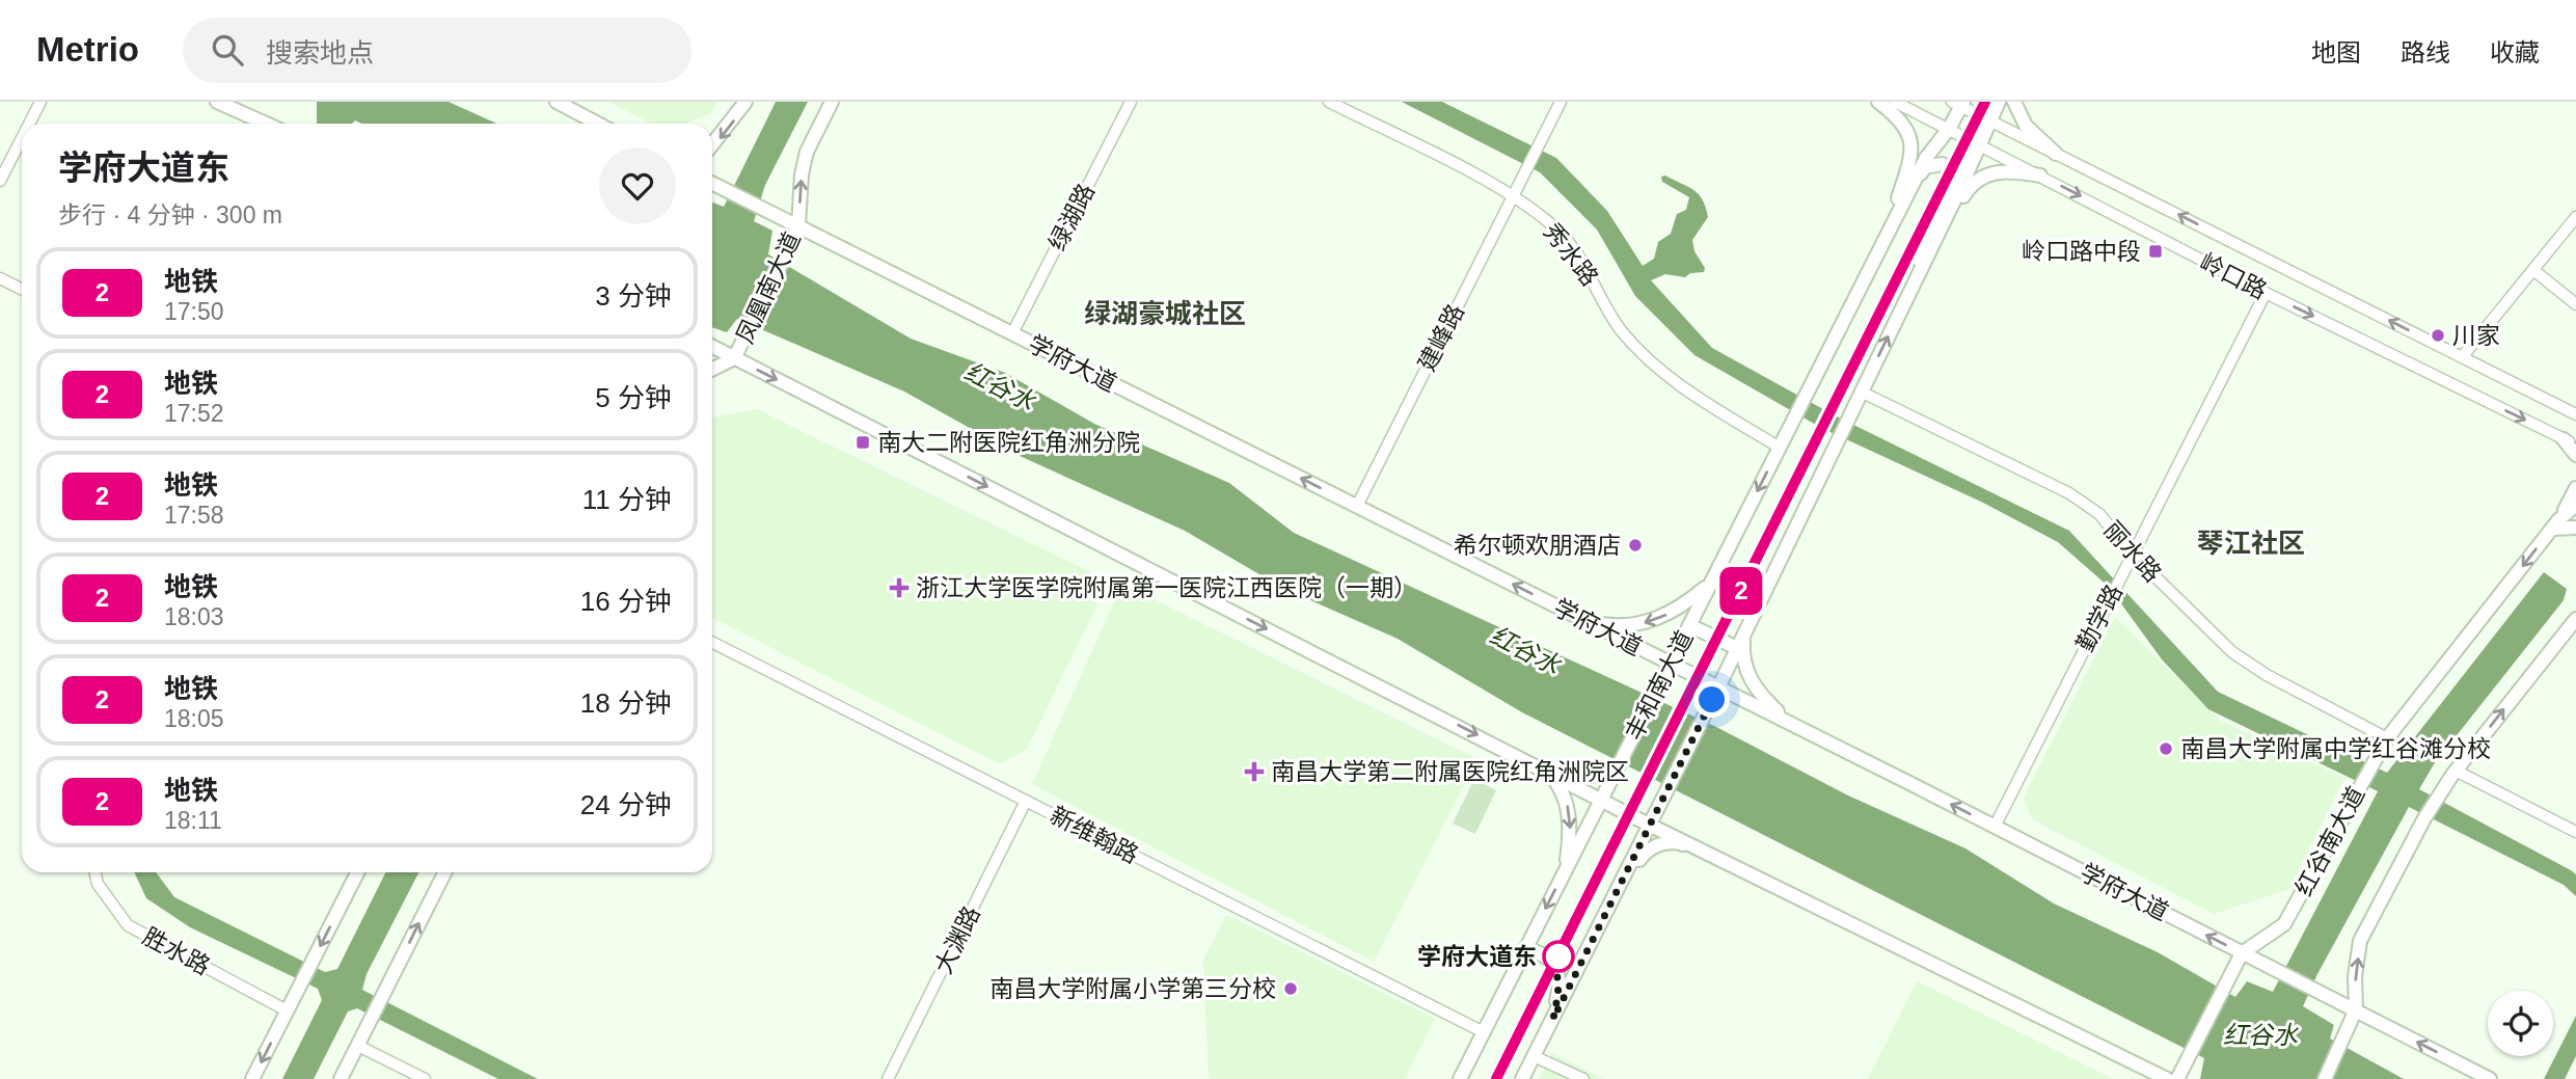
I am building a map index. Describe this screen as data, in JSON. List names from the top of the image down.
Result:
{
  "streets": {
    "main road": [
      "凤凰南大道",
      "学府大道",
      "丰和南大道",
      "红谷南大道"
    ],
    "street": [
      "绿湖路",
      "秀水路",
      "岭口路",
      "建峰路",
      "丽水路",
      "勤学路",
      "新维翰路",
      "大渊路",
      "胜水路"
    ]
  },
  "crossings": [
    ["绿湖路", "学府大道"],
    ["秀水路", "建峰路"],
    ["秀水路", "丰和南大道"],
    ["岭口路", "勤学路"],
    ["岭口路", "丰和南大道"],
    ["凤凰南大道", "学府大道"],
    ["建峰路", "学府大道"],
    ["学府大道", "勤学路"],
    ["学府大道", "丰和南大道"],
    ["学府大道", "红谷南大道"],
    ["丽水路", "勤学路"],
    ["丽水路", "红谷南大道"],
    ["丰和南大道", "新维翰路"],
    ["新维翰路", "大渊路"]
  ],
  "one_way": ["学府大道"],
  "districts": ["绿湖豪城社区", "琴江社区"],
  "water": ["红谷水"],
  "places": {
    "transit": ["岭口路中段", "南大二附医院红角洲分院"],
    "other": [
      "川家",
      "希尔顿欢朋酒店",
      "南昌大学附属中学红谷滩分校",
      "学府大道东",
      "南昌大学附属小学第三分校"
    ],
    "health": ["浙江大学医学院附属第一医院江西医院（一期）", "南昌大学第二附属医院红角洲院区"]
  },
  "lines": ["metro line 2"],
  "page": {
    "header": "Metrio",
    "search": "搜索地点",
    "nav": ["地图", "路线", "收藏"],
    "on_map": "2",
    "heading": ["学府大道东", "步行 · 4 分钟 · 300 m"],
    "list": [
      {
        "mark": "2",
        "name": "地铁",
        "note": "17:50",
        "value": "3 分钟"
      },
      {
        "mark": "2",
        "name": "地铁",
        "note": "17:52",
        "value": "5 分钟"
      },
      {
        "mark": "2",
        "name": "地铁",
        "note": "17:58",
        "value": "11 分钟"
      },
      {
        "mark": "2",
        "name": "地铁",
        "note": "18:03",
        "value": "16 分钟"
      },
      {
        "mark": "2",
        "name": "地铁",
        "note": "18:05",
        "value": "18 分钟"
      },
      {
        "mark": "2",
        "name": "地铁",
        "note": "18:11",
        "value": "24 分钟"
      }
    ]
  }
}
